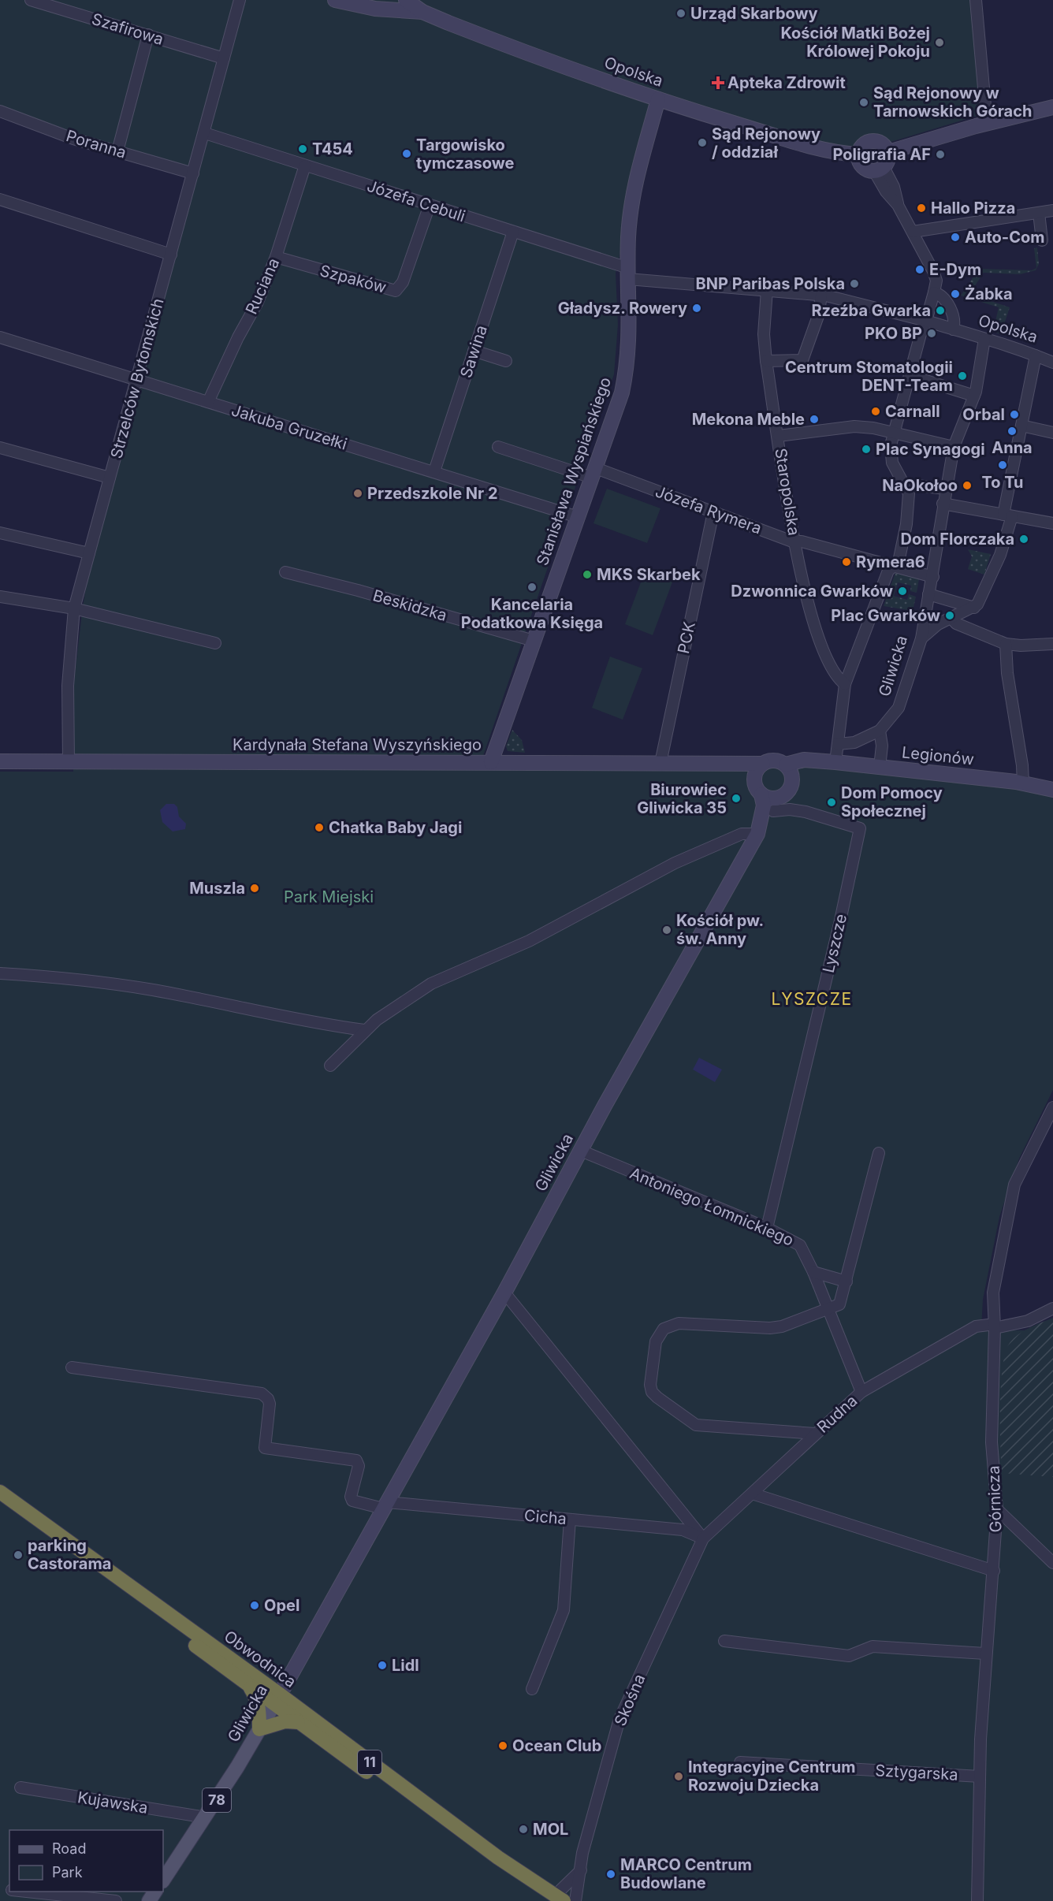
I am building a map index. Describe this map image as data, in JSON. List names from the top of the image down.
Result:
{
  "streets": {
    "highway": ["Obwodnica", "11"],
    "main road": ["Gliwicka", "78"],
    "street": [
      "Szafirowa",
      "Opolska",
      "Poranna",
      "Józefa Cebuli",
      "Szpaków",
      "Ruciana",
      "Sawina",
      "Strzelców Bytomskich",
      "Jakuba Gruzełki",
      "Stanisława Wyspiańskiego",
      "Staropolska",
      "Józefa Rymera",
      "Beskidzka",
      "PCK",
      "Kardynała Stefana Wyszyńskiego",
      "Legionów",
      "Lyszcze",
      "Antoniego Łomnickiego",
      "Rudna",
      "Górnicza",
      "Cicha",
      "Skośna",
      "Sztygarska",
      "Kujawska"
    ]
  },
  "crossings": [
    ["Szafirowa", "Strzelców Bytomskich"],
    ["Opolska", "Józefa Cebuli"],
    ["Opolska", "Stanisława Wyspiańskiego"],
    ["Opolska", "Gliwicka"],
    ["Poranna", "Strzelców Bytomskich"],
    ["Józefa Cebuli", "Szpaków"],
    ["Józefa Cebuli", "Ruciana"],
    ["Józefa Cebuli", "Sawina"],
    ["Józefa Cebuli", "Strzelców Bytomskich"],
    ["Józefa Cebuli", "Stanisława Wyspiańskiego"],
    ["Józefa Cebuli", "Staropolska"],
    ["Szpaków", "Ruciana"],
    ["Ruciana", "Jakuba Gruzełki"],
    ["Sawina", "Jakuba Gruzełki"],
    ["Strzelców Bytomskich", "Jakuba Gruzełki"],
    ["Strzelców Bytomskich", "Kardynała Stefana Wyszyńskiego"],
    ["Jakuba Gruzełki", "Stanisława Wyspiańskiego"],
    ["Stanisława Wyspiańskiego", "Józefa Rymera"],
    ["Stanisława Wyspiańskiego", "Beskidzka"],
    ["Stanisława Wyspiańskiego", "Kardynała Stefana Wyszyńskiego"],
    ["Staropolska", "Józefa Rymera"],
    ["Józefa Rymera", "PCK"],
    ["Józefa Rymera", "Gliwicka"],
    ["PCK", "Kardynała Stefana Wyszyńskiego"],
    ["Gliwicka", "Kardynała Stefana Wyszyńskiego"],
    ["Gliwicka", "Legionów"],
    ["Gliwicka", "Lyszcze"],
    ["Gliwicka", "Antoniego Łomnickiego"],
    ["Gliwicka", "Cicha"],
    ["Gliwicka", "Obwodnica"],
    ["Gliwicka", "Kujawska"],
    ["Kardynała Stefana Wyszyńskiego", "Legionów"],
    ["Kardynała Stefana Wyszyńskiego", "Lyszcze"],
    ["Legionów", "Lyszcze"],
    ["Lyszcze", "Antoniego Łomnickiego"],
    ["Antoniego Łomnickiego", "Rudna"],
    ["Rudna", "Górnicza"],
    ["Rudna", "Cicha"],
    ["Rudna", "Skośna"],
    ["Górnicza", "Sztygarska"],
    ["Cicha", "Skośna"]
  ],
  "districts": ["LYSZCZE"],
  "parks": ["Park Miejski"],
  "places": {
    "other": [
      "Urząd Skarbowy",
      "Kościół Matki Bożej Królowej Pokoju",
      "Sąd Rejonowy w Tarnowskich Górach",
      "Sąd Rejonowy / oddział",
      "T454",
      "Targowisko tymczasowe",
      "Poligrafia AF",
      "Hallo Pizza",
      "Auto-Com",
      "E-Dym",
      "BNP Paribas Polska",
      "Żabka",
      "Gładysz. Rowery",
      "Rzeźba Gwarka",
      "PKO BP",
      "Centrum Stomatologii DENT-Team",
      "Carnall",
      "Orbal",
      "Mekona Meble",
      "Anna",
      "Plac Synagogi",
      "To Tu",
      "NaOkołoo",
      "Przedszkole Nr 2",
      "Dom Florczaka",
      "Rymera6",
      "MKS Skarbek",
      "Kancelaria Podatkowa Księga",
      "Dzwonnica Gwarków",
      "Plac Gwarków",
      "Biurowiec Gliwicka 35",
      "Dom Pomocy Społecznej",
      "Chatka Baby Jagi",
      "Muszla",
      "Kościół pw. św. Anny",
      "parking Castorama",
      "Opel",
      "Lidl",
      "Ocean Club",
      "Integracyjne Centrum Rozwoju Dziecka",
      "MOL",
      "MARCO Centrum Budowlane"
    ],
    "health": ["Apteka Zdrowit"]
  },
  "legend": ["Road", "Park"]
}
